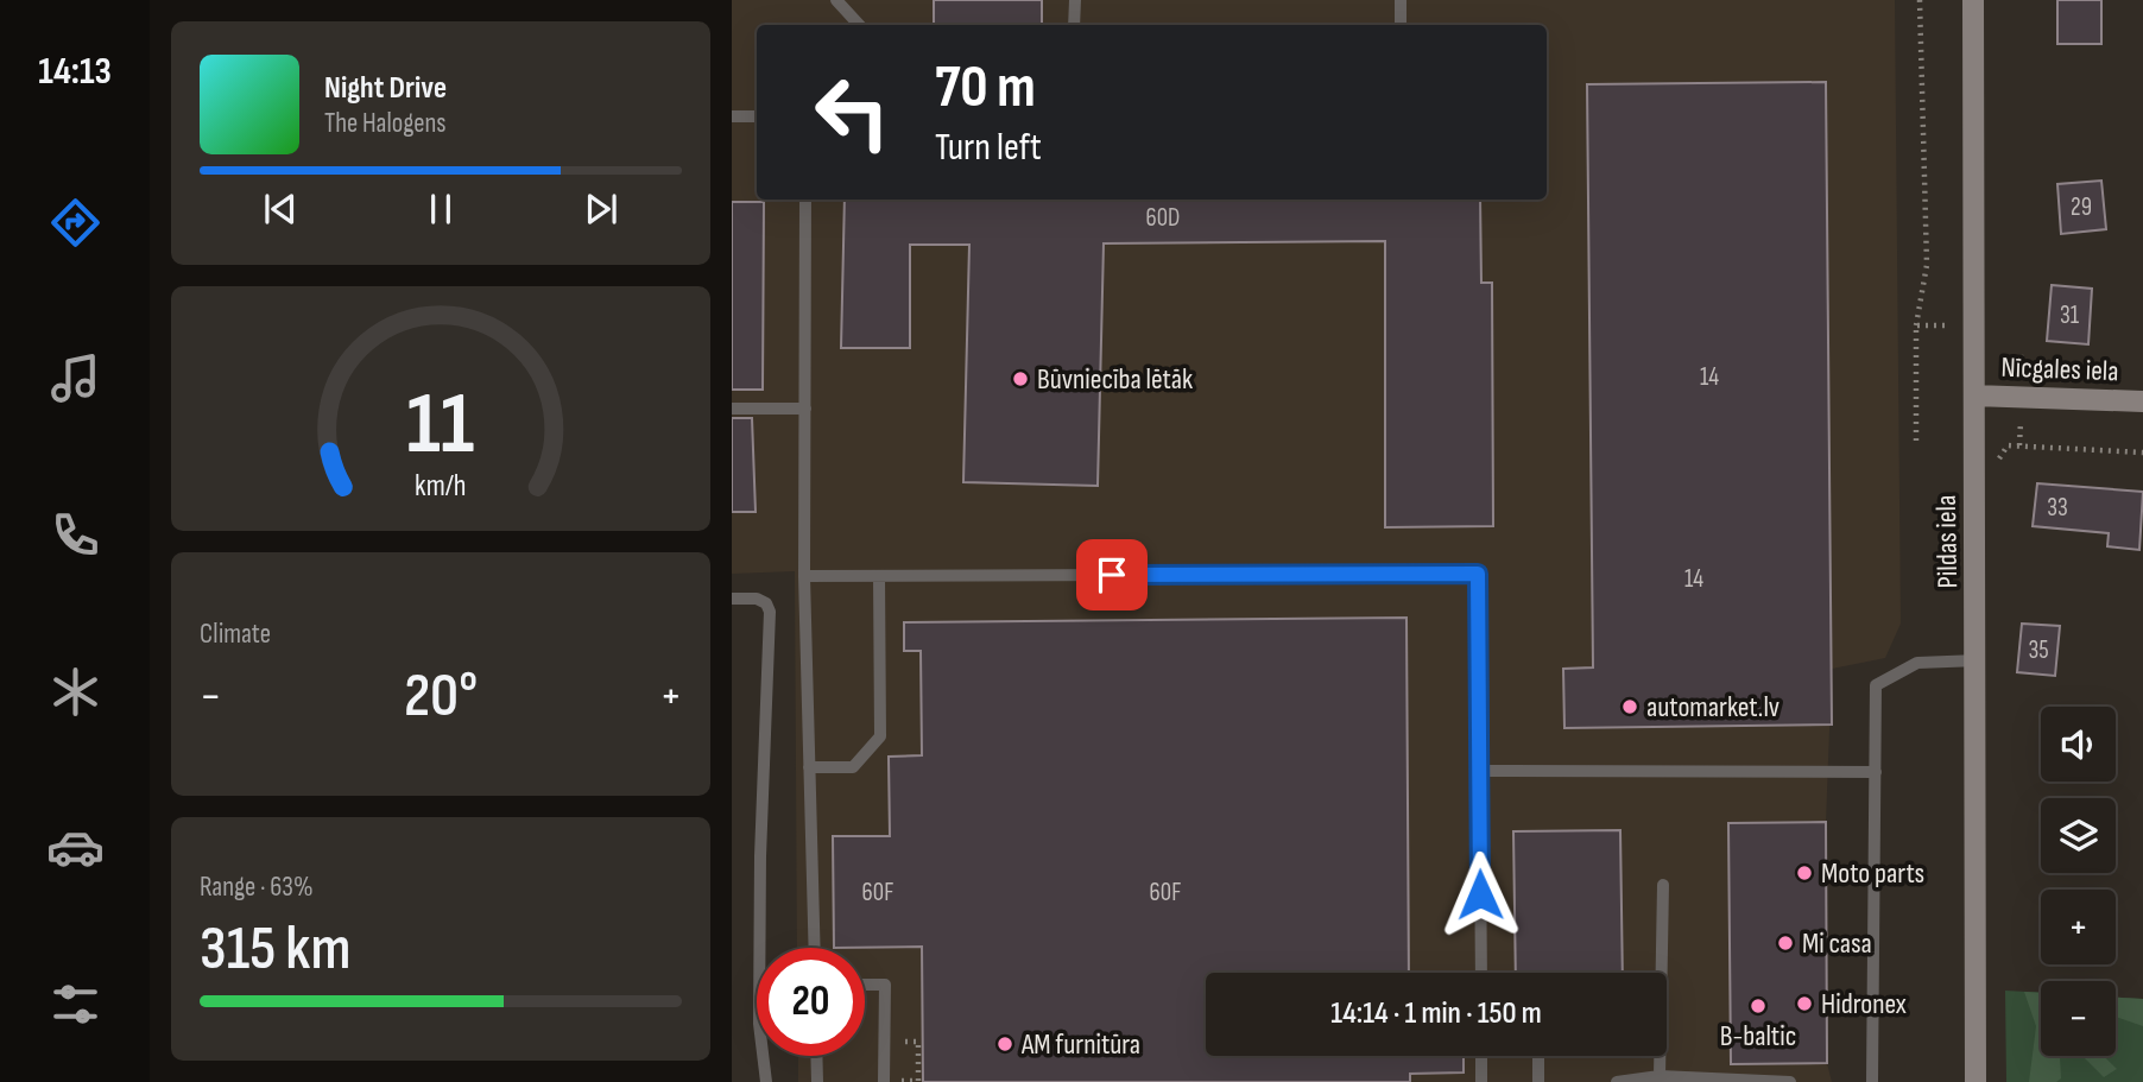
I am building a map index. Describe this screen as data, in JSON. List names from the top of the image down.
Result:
{
  "streets": {
    "street": ["Nīcgales iela", "Pildas iela"]
  },
  "crossings": [
    ["Nīcgales iela", "Pildas iela"]
  ],
  "places": [
    "Būvniecība lētāk",
    "automarket.lv",
    "Moto parts",
    "Mi casa",
    "Hidronex",
    "B-baltic",
    "AM furnitūra"
  ],
  "house_numbers": [
    "29",
    "60D",
    "31",
    "14",
    "33",
    "14",
    "35",
    "60F",
    "60F"
  ],
  "page": {
    "tabs": "14:13",
    "turn": ["70 m", "Turn left"],
    "song": ["Night Drive", "The Halogens"],
    "tile": [
      "Climate",
      ["Range · 63%", "315 km"]
    ],
    "heat": ["−", "20°", "+"],
    "map_buttons": ["+", "−"],
    "limit": "20",
    "trip": "14:14 · 1 min · 150 m",
    "gauge": ["11", "km/h"]
  }
}
